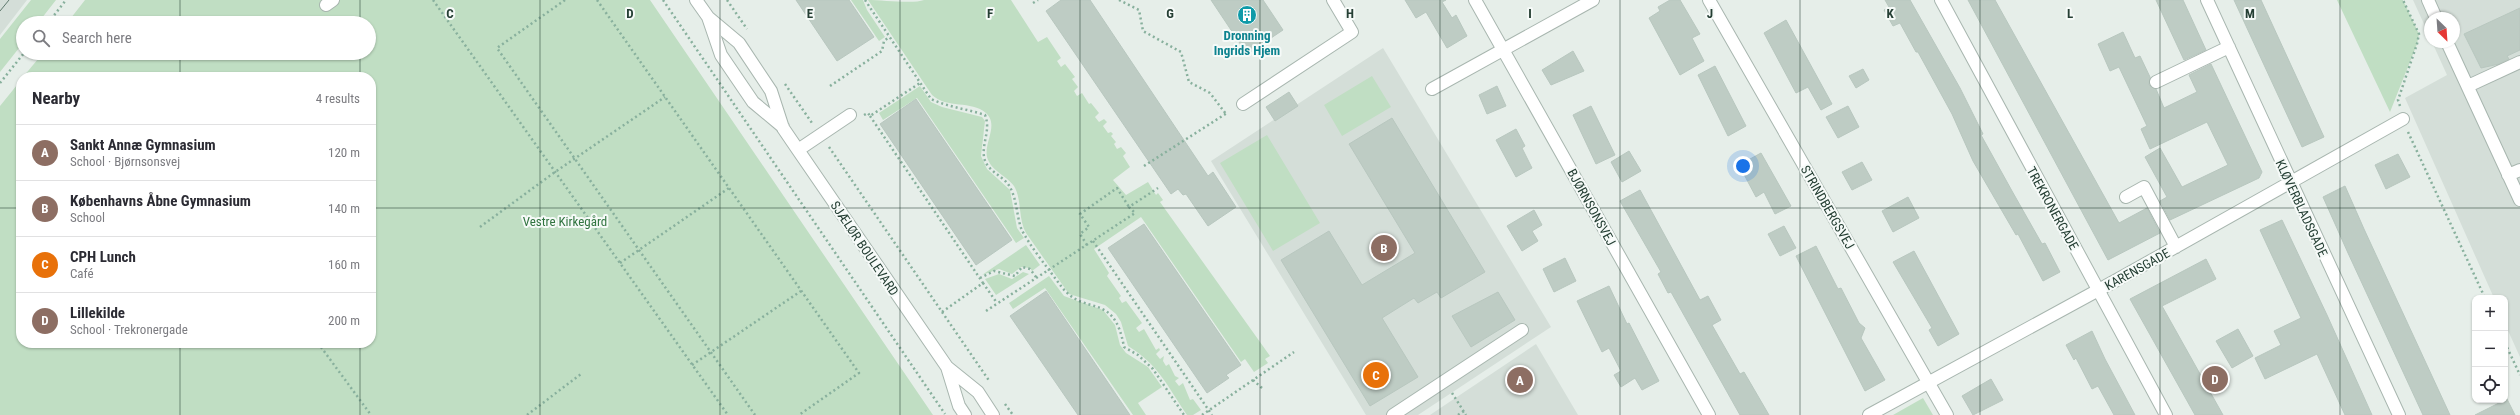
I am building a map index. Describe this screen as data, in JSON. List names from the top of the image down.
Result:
{
  "streets": {
    "street": [
      "BJØRNSONSVEJ",
      "STRINDBERGSVEJ",
      "TREKRONERGADE",
      "KLØVERBLADSGADE",
      "SJÆLØR BOULEVARD",
      "KARENSGADE"
    ]
  },
  "crossings": [
    ["STRINDBERGSVEJ", "KARENSGADE"],
    ["TREKRONERGADE", "KARENSGADE"],
    ["KLØVERBLADSGADE", "KARENSGADE"]
  ],
  "parks": ["Vestre Kirkegård"],
  "places": {
    "building": ["Dronning Ingrids Hjem"]
  },
  "north": "bottom right",
  "page": {
    "search": "Search here",
    "heading": ["Nearby", "4 results"],
    "list": [
      {
        "mark": "A",
        "name": "Sankt Annæ Gymnasium",
        "note": "School · Bjørnsonsvej",
        "value": "120 m"
      },
      {
        "mark": "B",
        "name": "Københavns Åbne Gymnasium",
        "note": "School",
        "value": "140 m"
      },
      {
        "mark": "C",
        "name": "CPH Lunch",
        "note": "Café",
        "value": "160 m"
      },
      {
        "mark": "D",
        "name": "Lillekilde",
        "note": "School · Trekronergade",
        "value": "200 m"
      }
    ],
    "pins": [
      "B",
      "C",
      "D",
      "A"
    ],
    "map_buttons": ["+", "−"]
  },
  "grid": {
    "columns": [
      "C",
      "D",
      "E",
      "F",
      "G",
      "H",
      "I",
      "J",
      "K",
      "L",
      "M"
    ]
  }
}
